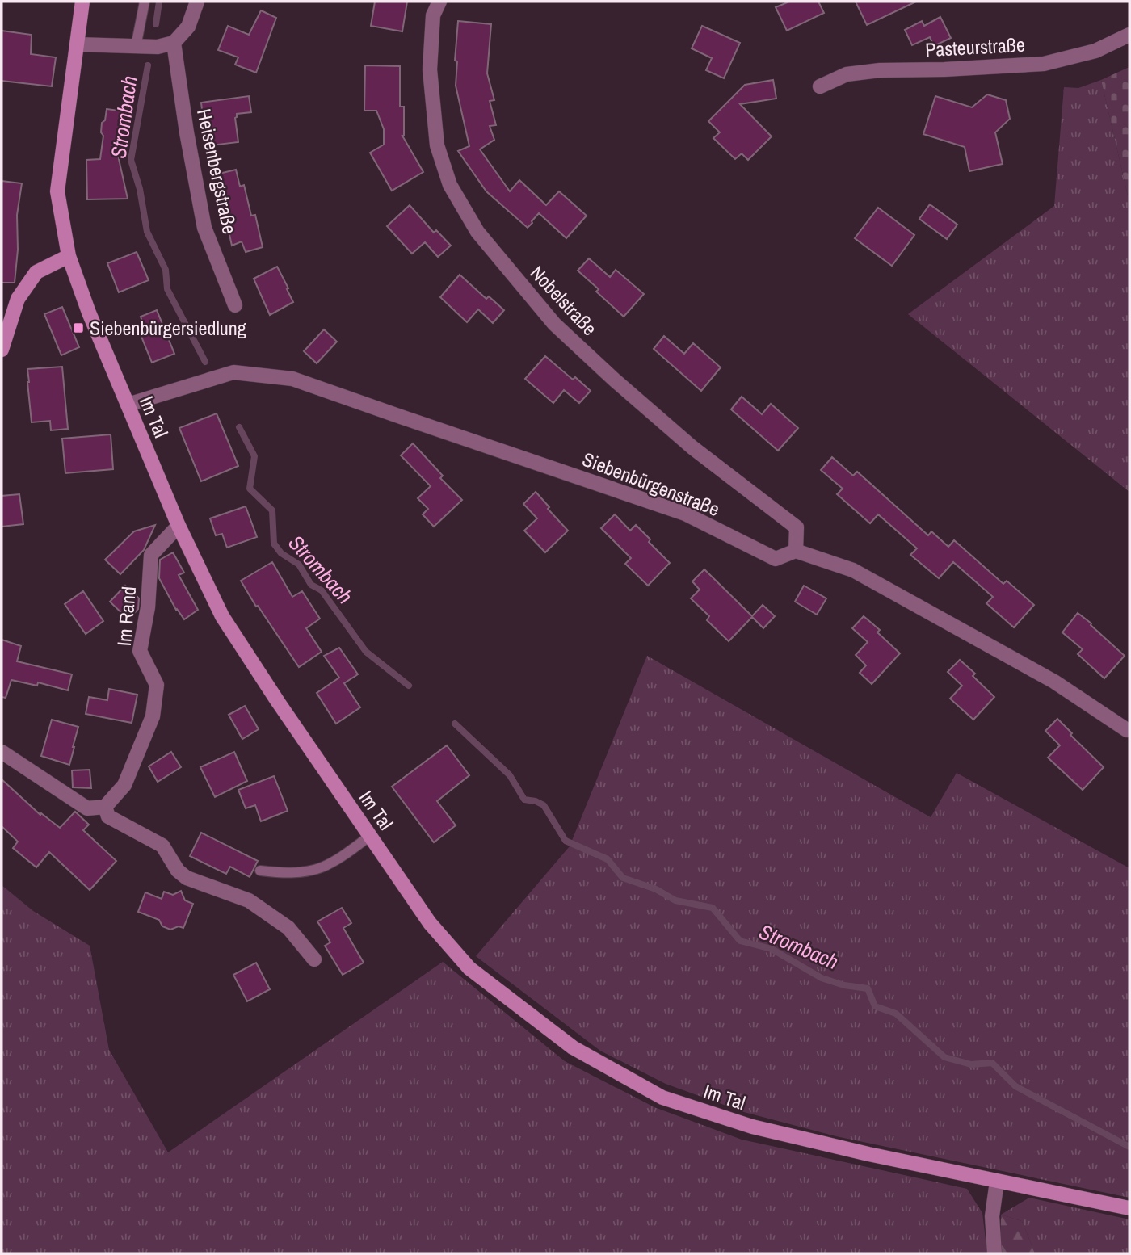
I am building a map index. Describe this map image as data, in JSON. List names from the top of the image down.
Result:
{
  "streets": {
    "main road": ["Im Tal"],
    "street": [
      "Pasteurstraße",
      "Heisenbergstraße",
      "Nobelstraße",
      "Siebenbürgenstraße",
      "Im Rand"
    ]
  },
  "crossings": [
    ["Nobelstraße", "Siebenbürgenstraße"],
    ["Im Tal", "Siebenbürgenstraße"],
    ["Im Tal", "Im Rand"]
  ],
  "water": ["Strombach"],
  "places": {
    "transit": ["Siebenbürgersiedlung"]
  }
}
